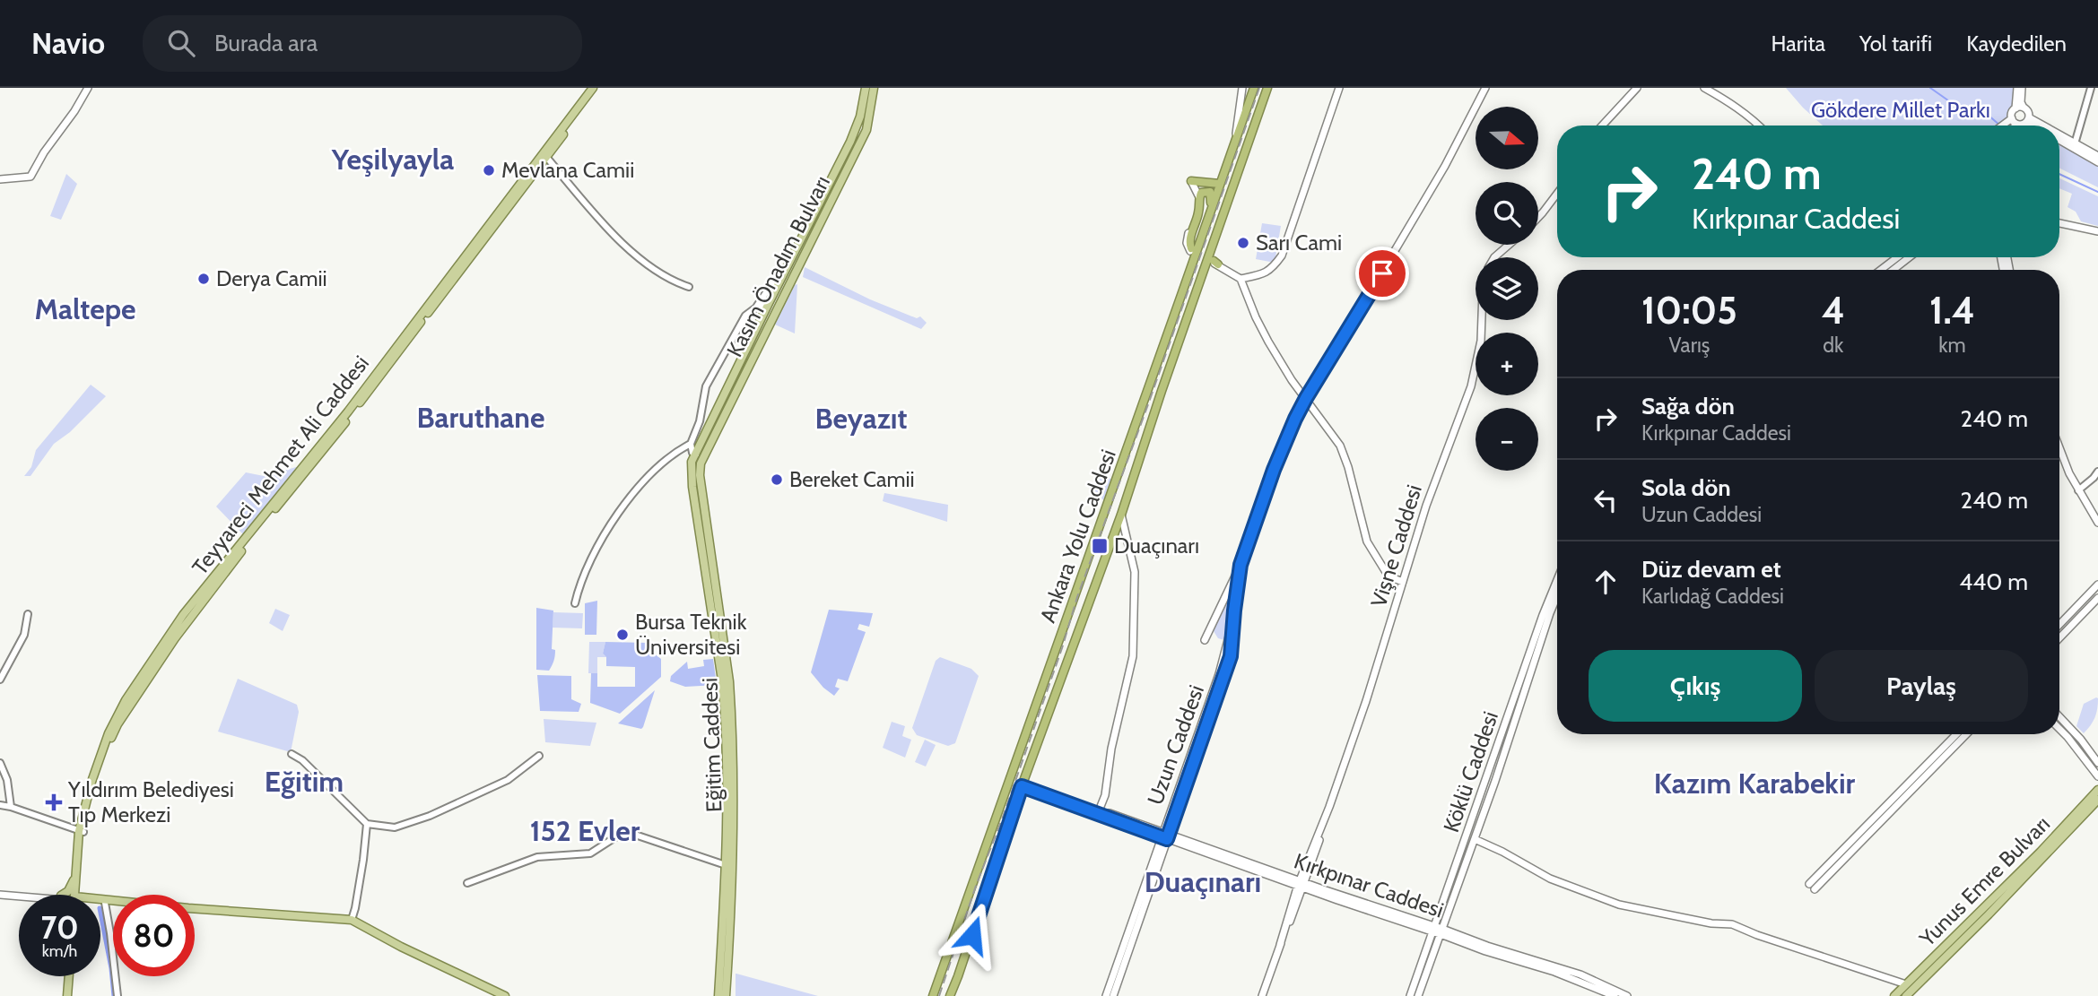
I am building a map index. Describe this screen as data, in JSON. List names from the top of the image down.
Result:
{
  "streets": {
    "highway": ["Ankara Yolu Caddesi"],
    "main road": [
      "Kasım Önadım Bulvarı",
      "Teyyareci Mehmet Ali Caddesi",
      "Vişne Caddesi",
      "Eğitim Caddesi",
      "Uzun Caddesi",
      "Köklü Caddesi",
      "Yunus Emre Bulvarı",
      "Kırkpınar Caddesi"
    ]
  },
  "crossings": [
    ["Kasım Önadım Bulvarı", "Eğitim Caddesi"],
    ["Ankara Yolu Caddesi", "Kırkpınar Caddesi"],
    ["Vişne Caddesi", "Kırkpınar Caddesi"],
    ["Uzun Caddesi", "Kırkpınar Caddesi"],
    ["Köklü Caddesi", "Kırkpınar Caddesi"]
  ],
  "districts": [
    "Yeşilyayla",
    "Maltepe",
    "Baruthane",
    "Beyazıt",
    "Eğitim",
    "Kazım Karabekir",
    "152 Evler",
    "Duaçınarı"
  ],
  "parks": ["Gökdere Millet Parkı"],
  "places": {
    "other": [
      "Mevlana Camii",
      "Sarı Cami",
      "Derya Camii",
      "Bereket Camii",
      "Bursa Teknik Üniversitesi"
    ],
    "transit": ["Duaçınarı"],
    "health": ["Yıldırım Belediyesi Tıp Merkezi"]
  },
  "north": "right",
  "page": {
    "header": "Navio",
    "search": "Burada ara",
    "nav": ["Harita", "Yol tarifi", "Kaydedilen"],
    "map_buttons": ["+", "−"],
    "turn": ["240 m", "Kırkpınar Caddesi"],
    "eta": [
      "10:05",
      "Varış",
      "4",
      "dk",
      "1.4",
      "km"
    ],
    "list": [
      {
        "name": "Sağa dön",
        "note": "Kırkpınar Caddesi",
        "value": "240 m"
      },
      {
        "name": "Sola dön",
        "note": "Uzun Caddesi",
        "value": "240 m"
      },
      {
        "name": "Düz devam et",
        "note": "Karlıdağ Caddesi",
        "value": "440 m"
      }
    ],
    "buttons": ["Çıkış", "Paylaş"],
    "speed": "70 km/h",
    "limit": "80"
  }
}
